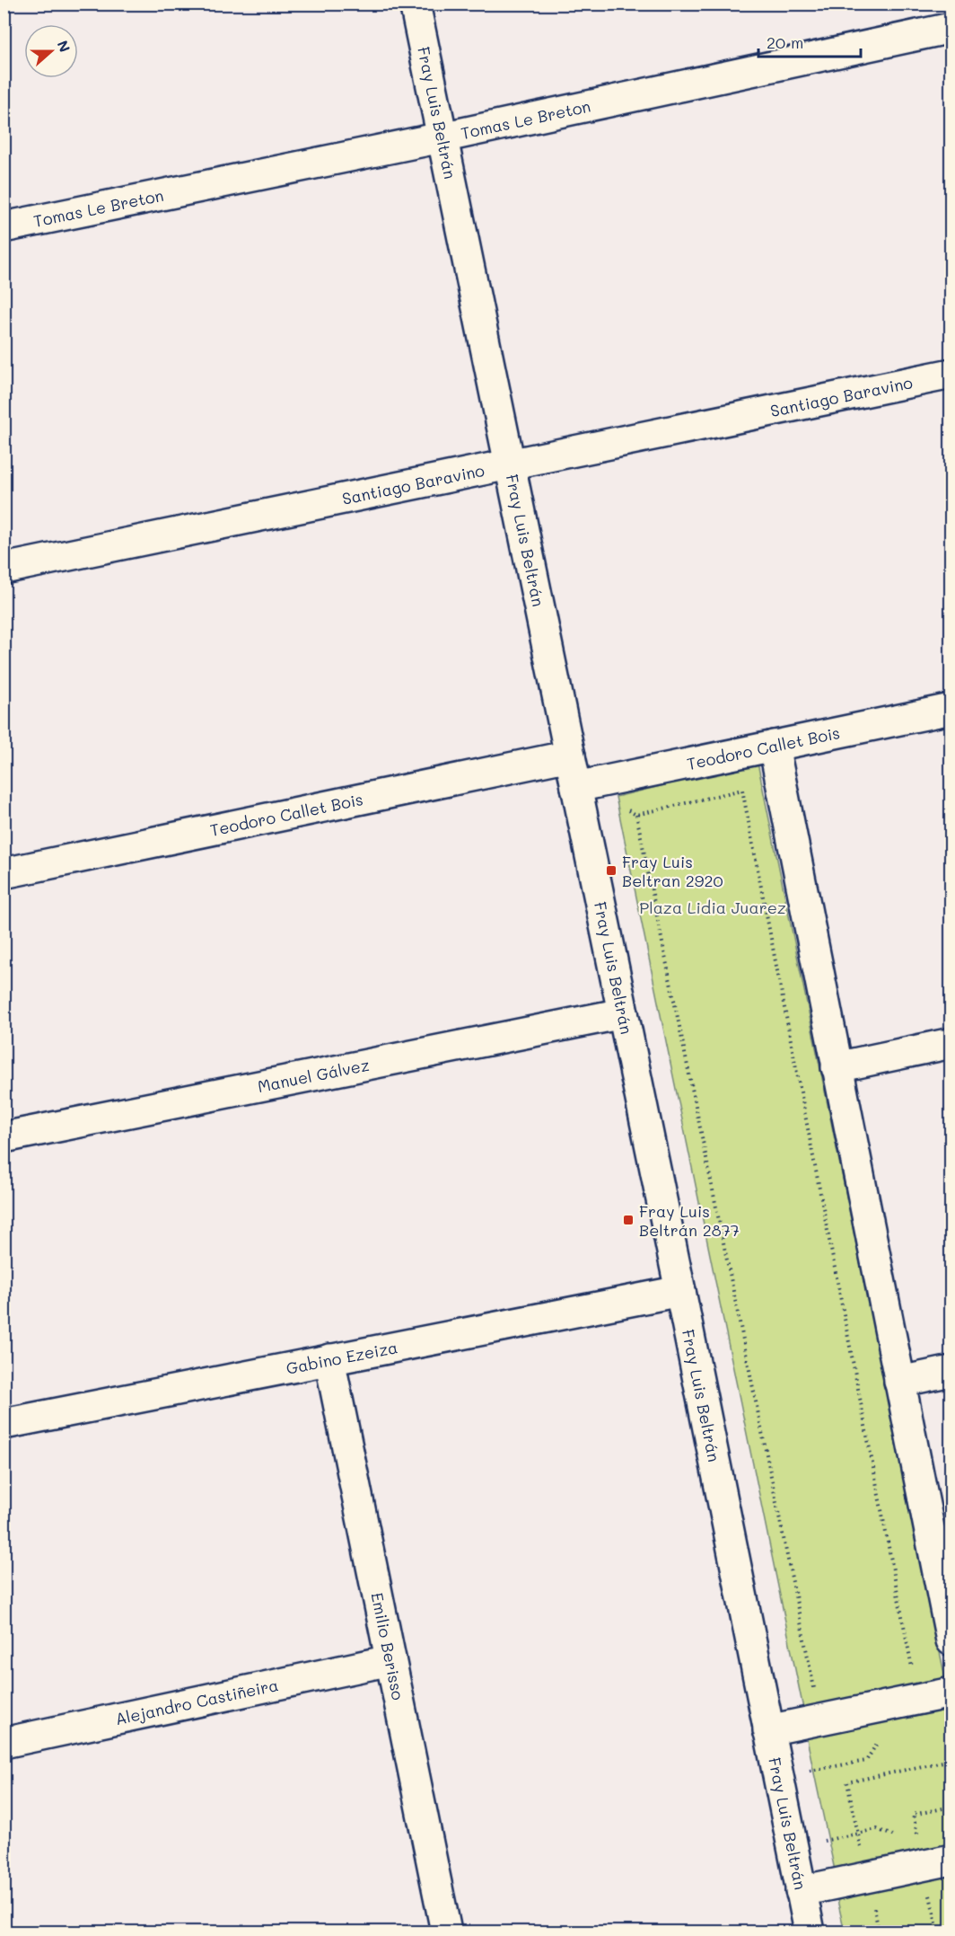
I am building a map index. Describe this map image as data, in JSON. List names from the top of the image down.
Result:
{
  "streets": {
    "street": [
      "Fray Luis Beltrán",
      "Tomas Le Breton",
      "Santiago Baravino",
      "Teodoro Callet Bois",
      "Manuel Gálvez",
      "Gabino Ezeiza",
      "Emilio Berisso",
      "Alejandro Castiñeira"
    ]
  },
  "crossings": [
    ["Fray Luis Beltrán", "Tomas Le Breton"],
    ["Fray Luis Beltrán", "Santiago Baravino"],
    ["Fray Luis Beltrán", "Teodoro Callet Bois"],
    ["Fray Luis Beltrán", "Manuel Gálvez"],
    ["Fray Luis Beltrán", "Gabino Ezeiza"],
    ["Gabino Ezeiza", "Emilio Berisso"],
    ["Emilio Berisso", "Alejandro Castiñeira"]
  ],
  "parks": ["Plaza Lidia Juarez"],
  "places": {
    "transit": ["Fray Luis Beltran 2920", "Fray Luis Beltrán 2877"]
  },
  "scale_bar": "20 m",
  "north": "right"
}
